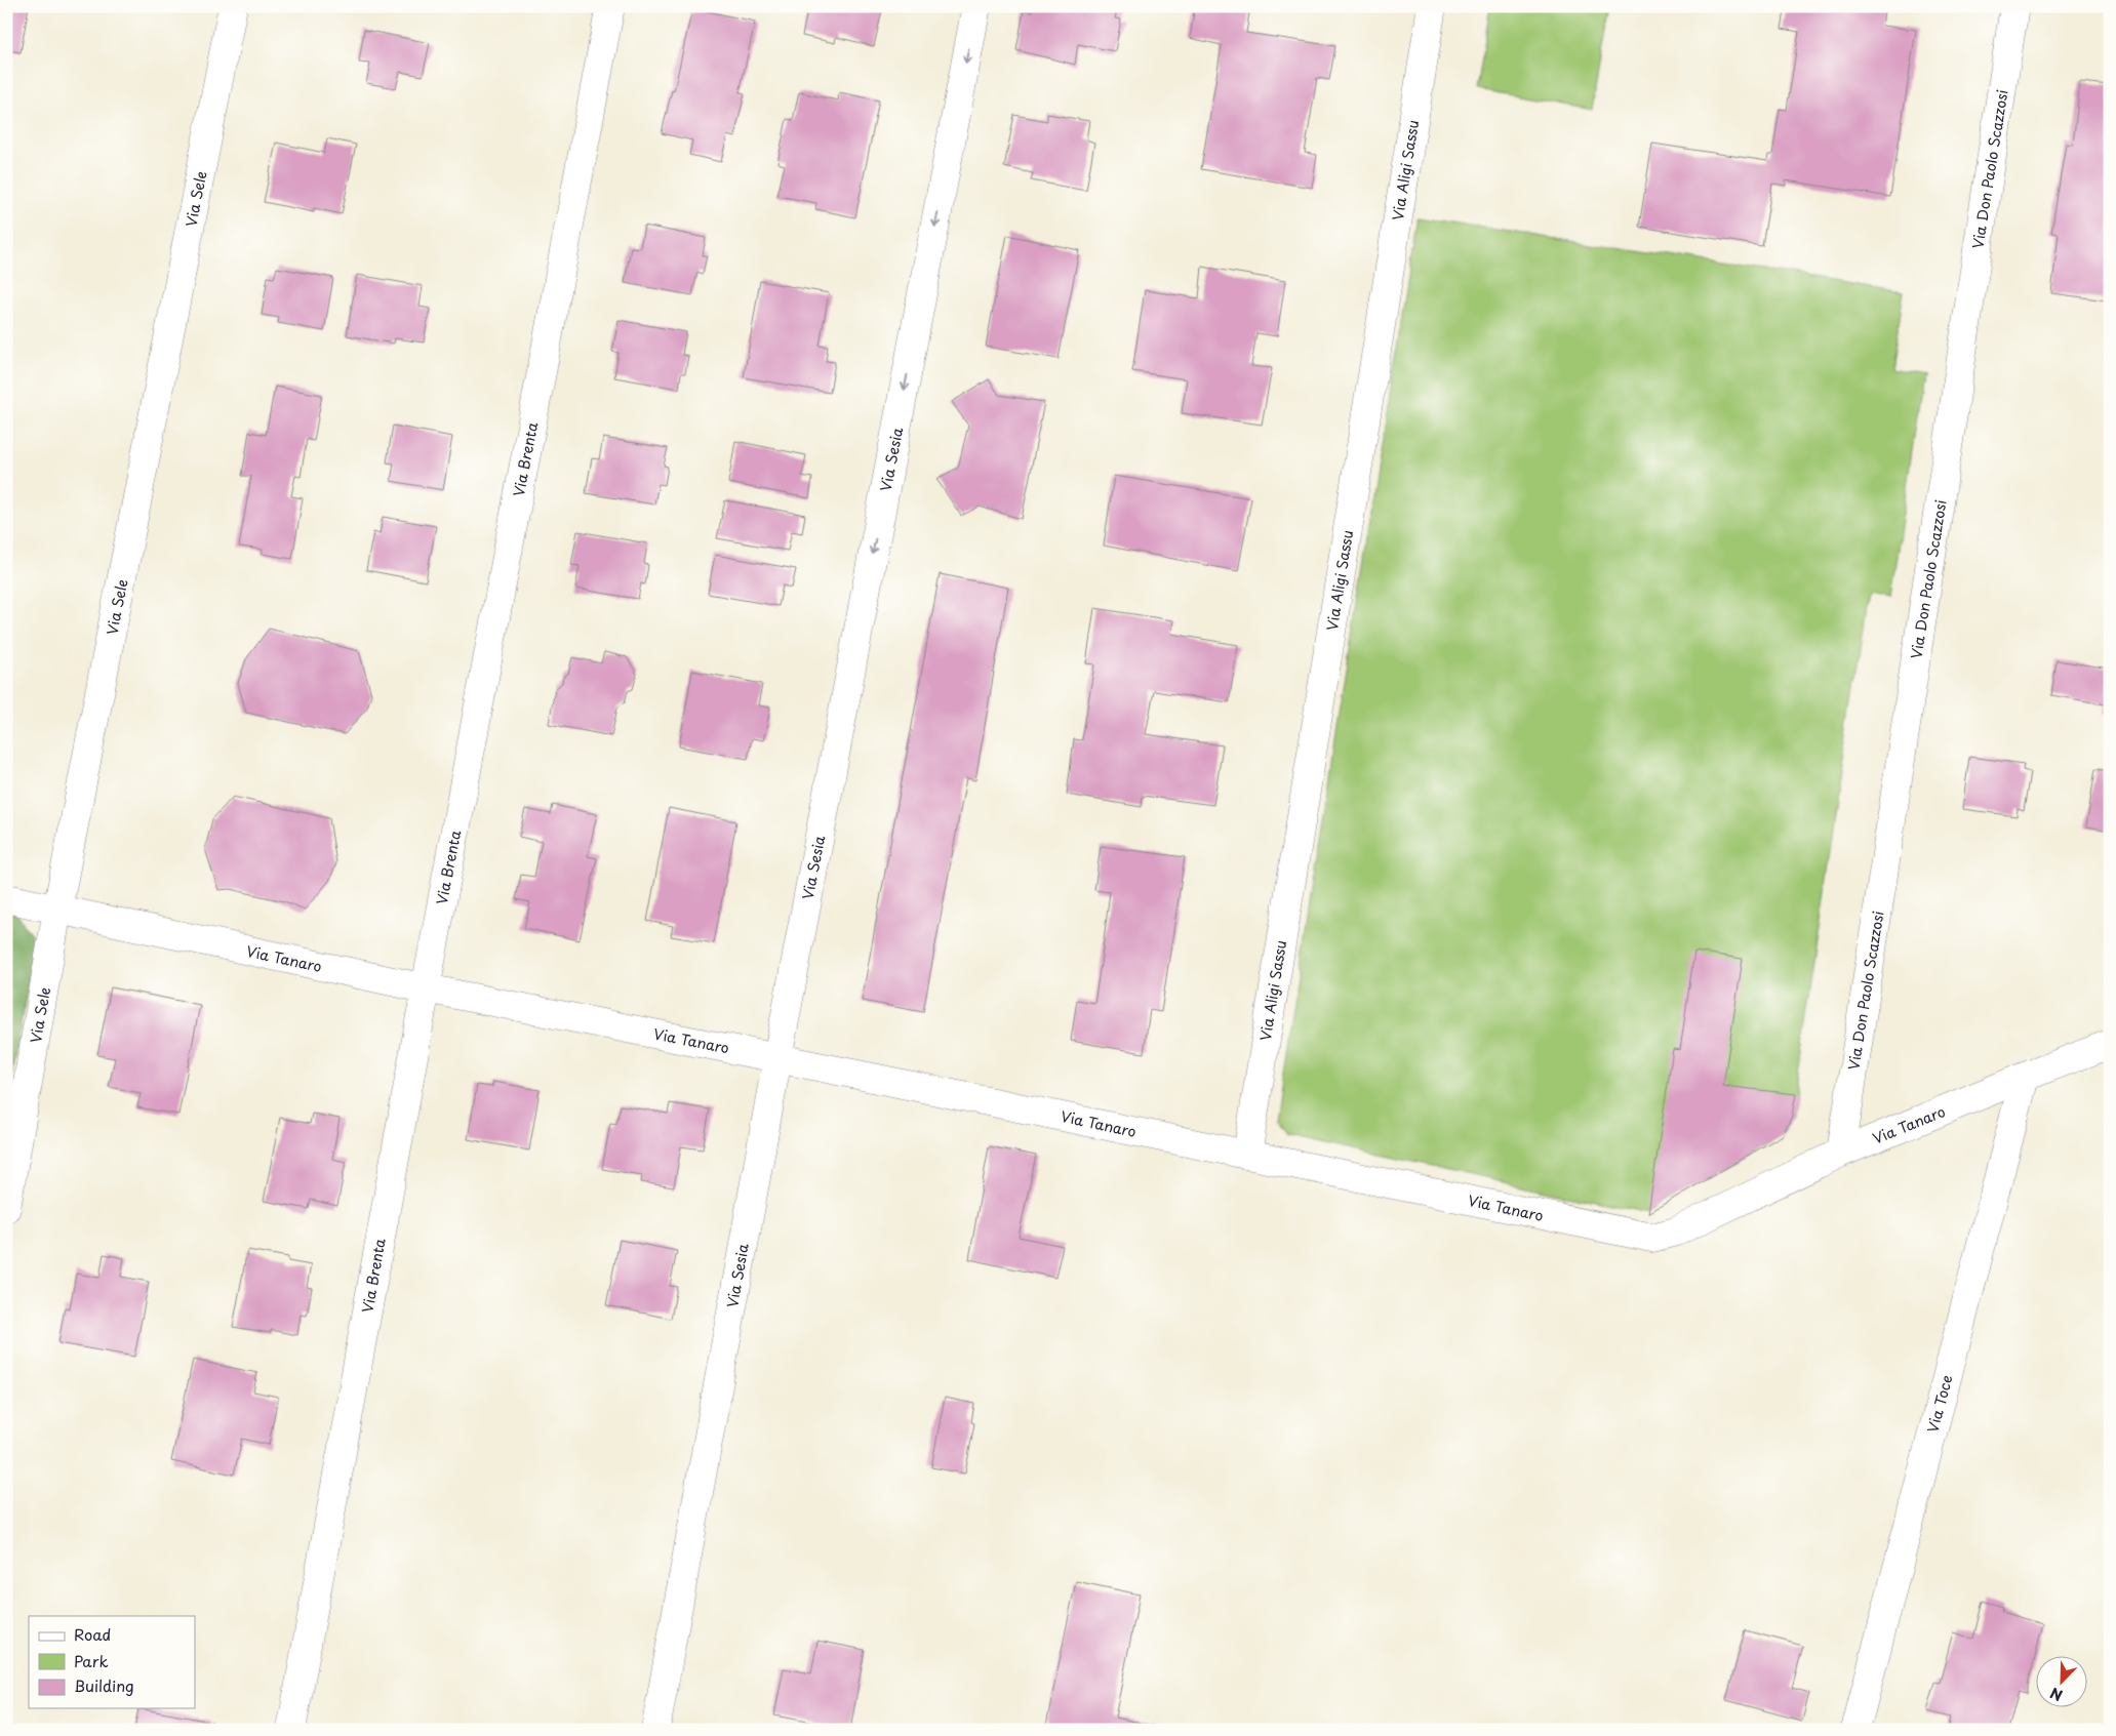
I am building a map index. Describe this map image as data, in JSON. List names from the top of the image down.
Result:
{
  "streets": {
    "street": [
      "Via Don Paolo Scazzosi",
      "Via Aligi Sassu",
      "Via Sele",
      "Via Brenta",
      "Via Sesia",
      "Via Tanaro",
      "Via Toce"
    ]
  },
  "crossings": [
    ["Via Don Paolo Scazzosi", "Via Tanaro"],
    ["Via Aligi Sassu", "Via Tanaro"],
    ["Via Sele", "Via Tanaro"],
    ["Via Brenta", "Via Tanaro"],
    ["Via Sesia", "Via Tanaro"],
    ["Via Tanaro", "Via Toce"]
  ],
  "one_way": ["Via Sesia"],
  "legend": ["Road", "Park", "Building"],
  "north": "bottom left"
}
